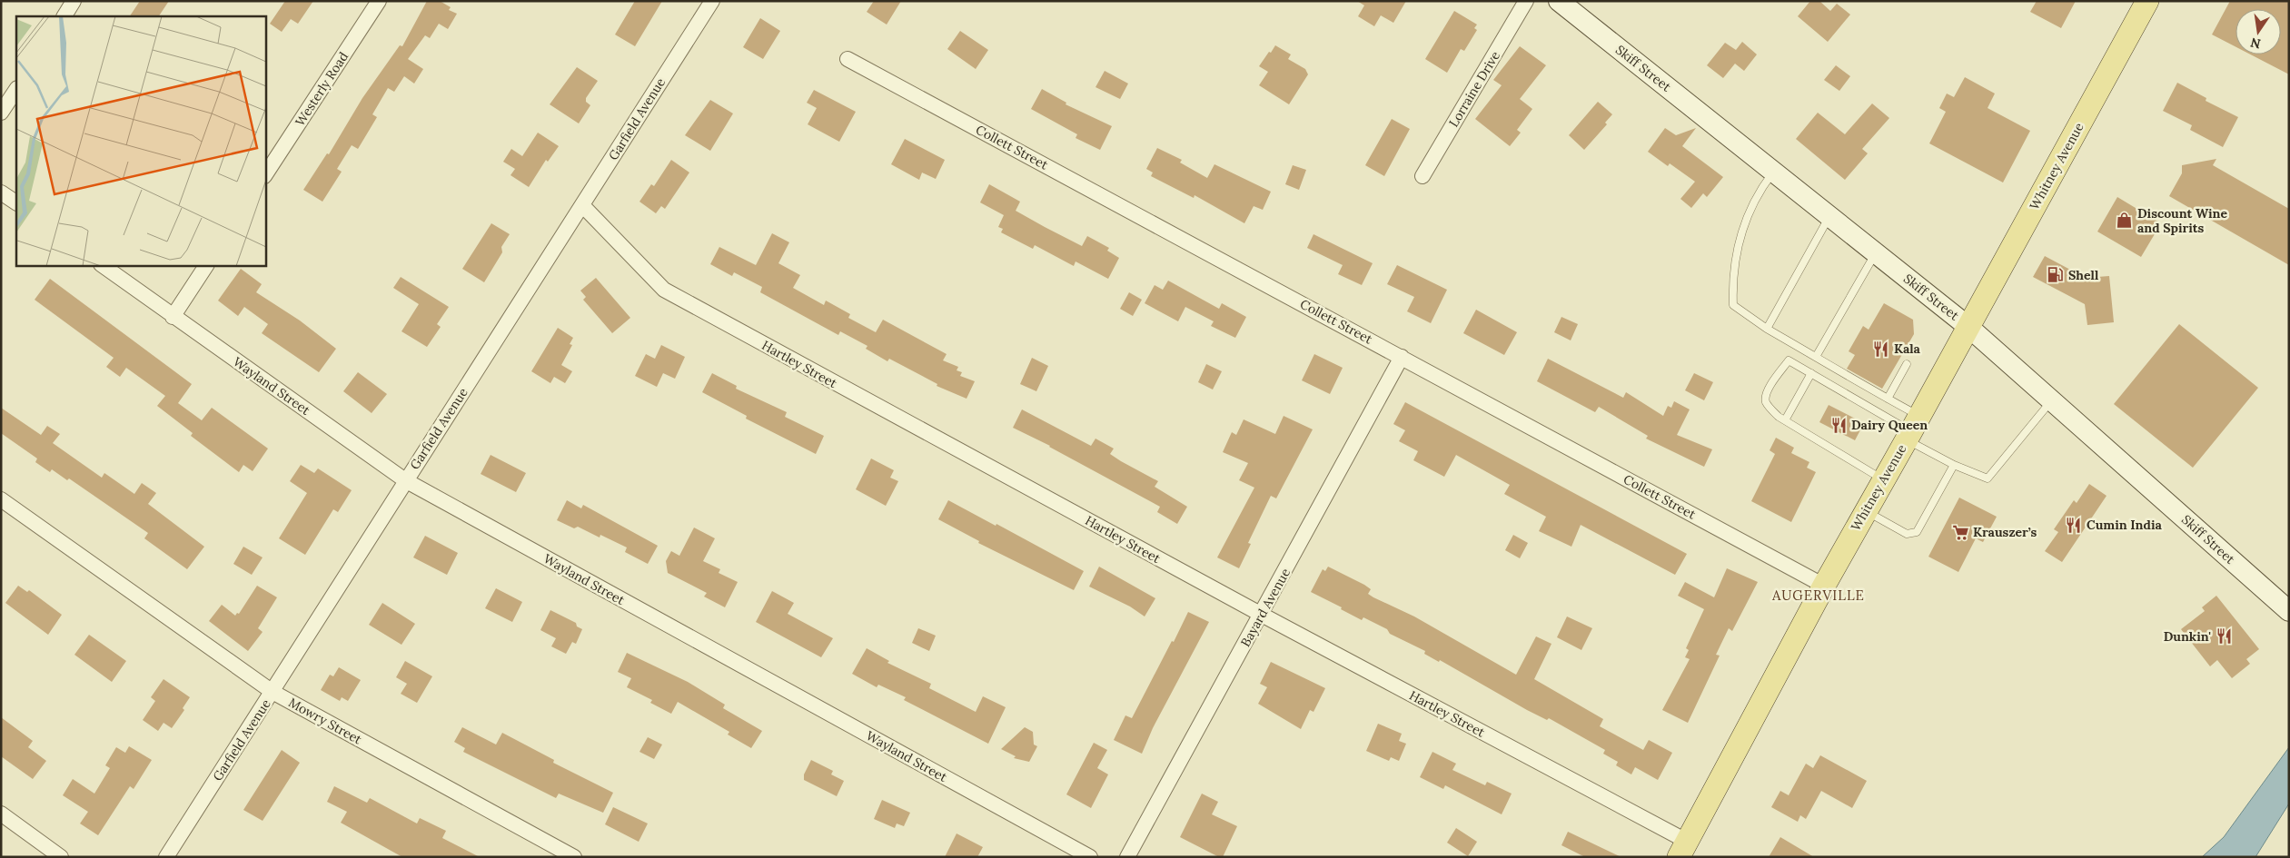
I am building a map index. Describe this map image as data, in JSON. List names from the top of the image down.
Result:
{
  "streets": {
    "main road": ["Skiff Street", "Whitney Avenue"],
    "street": [
      "Westerly Road",
      "Lorraine Drive",
      "Garfield Avenue",
      "Collett Street",
      "Hartley Street",
      "Wayland Street",
      "Bayard Avenue",
      "Mowry Street"
    ]
  },
  "crossings": [
    ["Skiff Street", "Whitney Avenue"],
    ["Garfield Avenue", "Hartley Street"],
    ["Garfield Avenue", "Wayland Street"],
    ["Garfield Avenue", "Mowry Street"],
    ["Collett Street", "Whitney Avenue"],
    ["Collett Street", "Bayard Avenue"],
    ["Whitney Avenue", "Hartley Street"],
    ["Hartley Street", "Bayard Avenue"]
  ],
  "districts": ["AUGERVILLE"],
  "places": {
    "shop": ["Discount Wine and Spirits"],
    "fuel station": ["Shell"],
    "restaurant": [
      "Kala",
      "Dairy Queen",
      "Cumin India",
      "Dunkin'"
    ],
    "supermarket": ["Krauszer’s"]
  },
  "north": "bottom"
}
